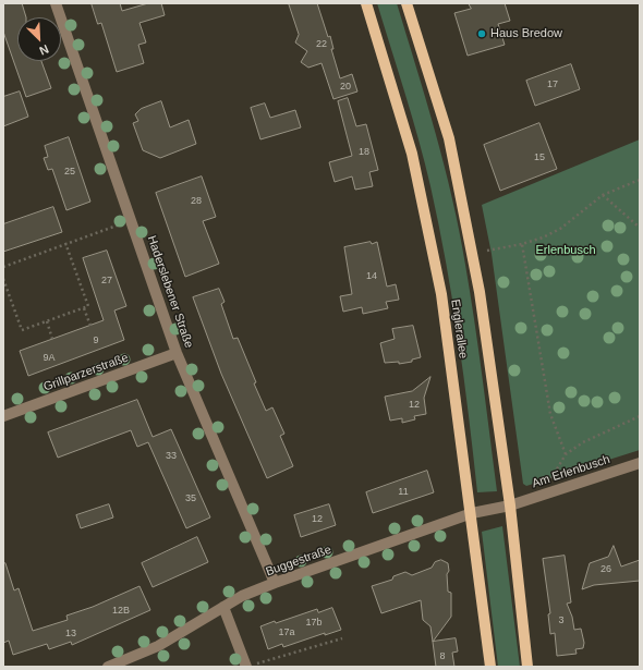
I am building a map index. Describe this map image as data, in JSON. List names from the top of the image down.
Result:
{
  "streets": {
    "main road": ["Englerallee"],
    "street": [
      "Haderslebener Straße",
      "Grillparzerstraße",
      "Am Erlenbusch",
      "Buggestraße"
    ]
  },
  "crossings": [
    ["Haderslebener Straße", "Grillparzerstraße"],
    ["Haderslebener Straße", "Buggestraße"],
    ["Englerallee", "Buggestraße"],
    ["Am Erlenbusch", "Buggestraße"]
  ],
  "parks": ["Erlenbusch"],
  "places": ["Haus Bredow"],
  "house_numbers": [
    "22",
    "17",
    "20",
    "18",
    "15",
    "25",
    "28",
    "14",
    "27",
    "9",
    "9A",
    "12",
    "33",
    "11",
    "35",
    "12",
    "26",
    "12B",
    "3",
    "17b",
    "17a",
    "13",
    "8"
  ],
  "north": "bottom right"
}
